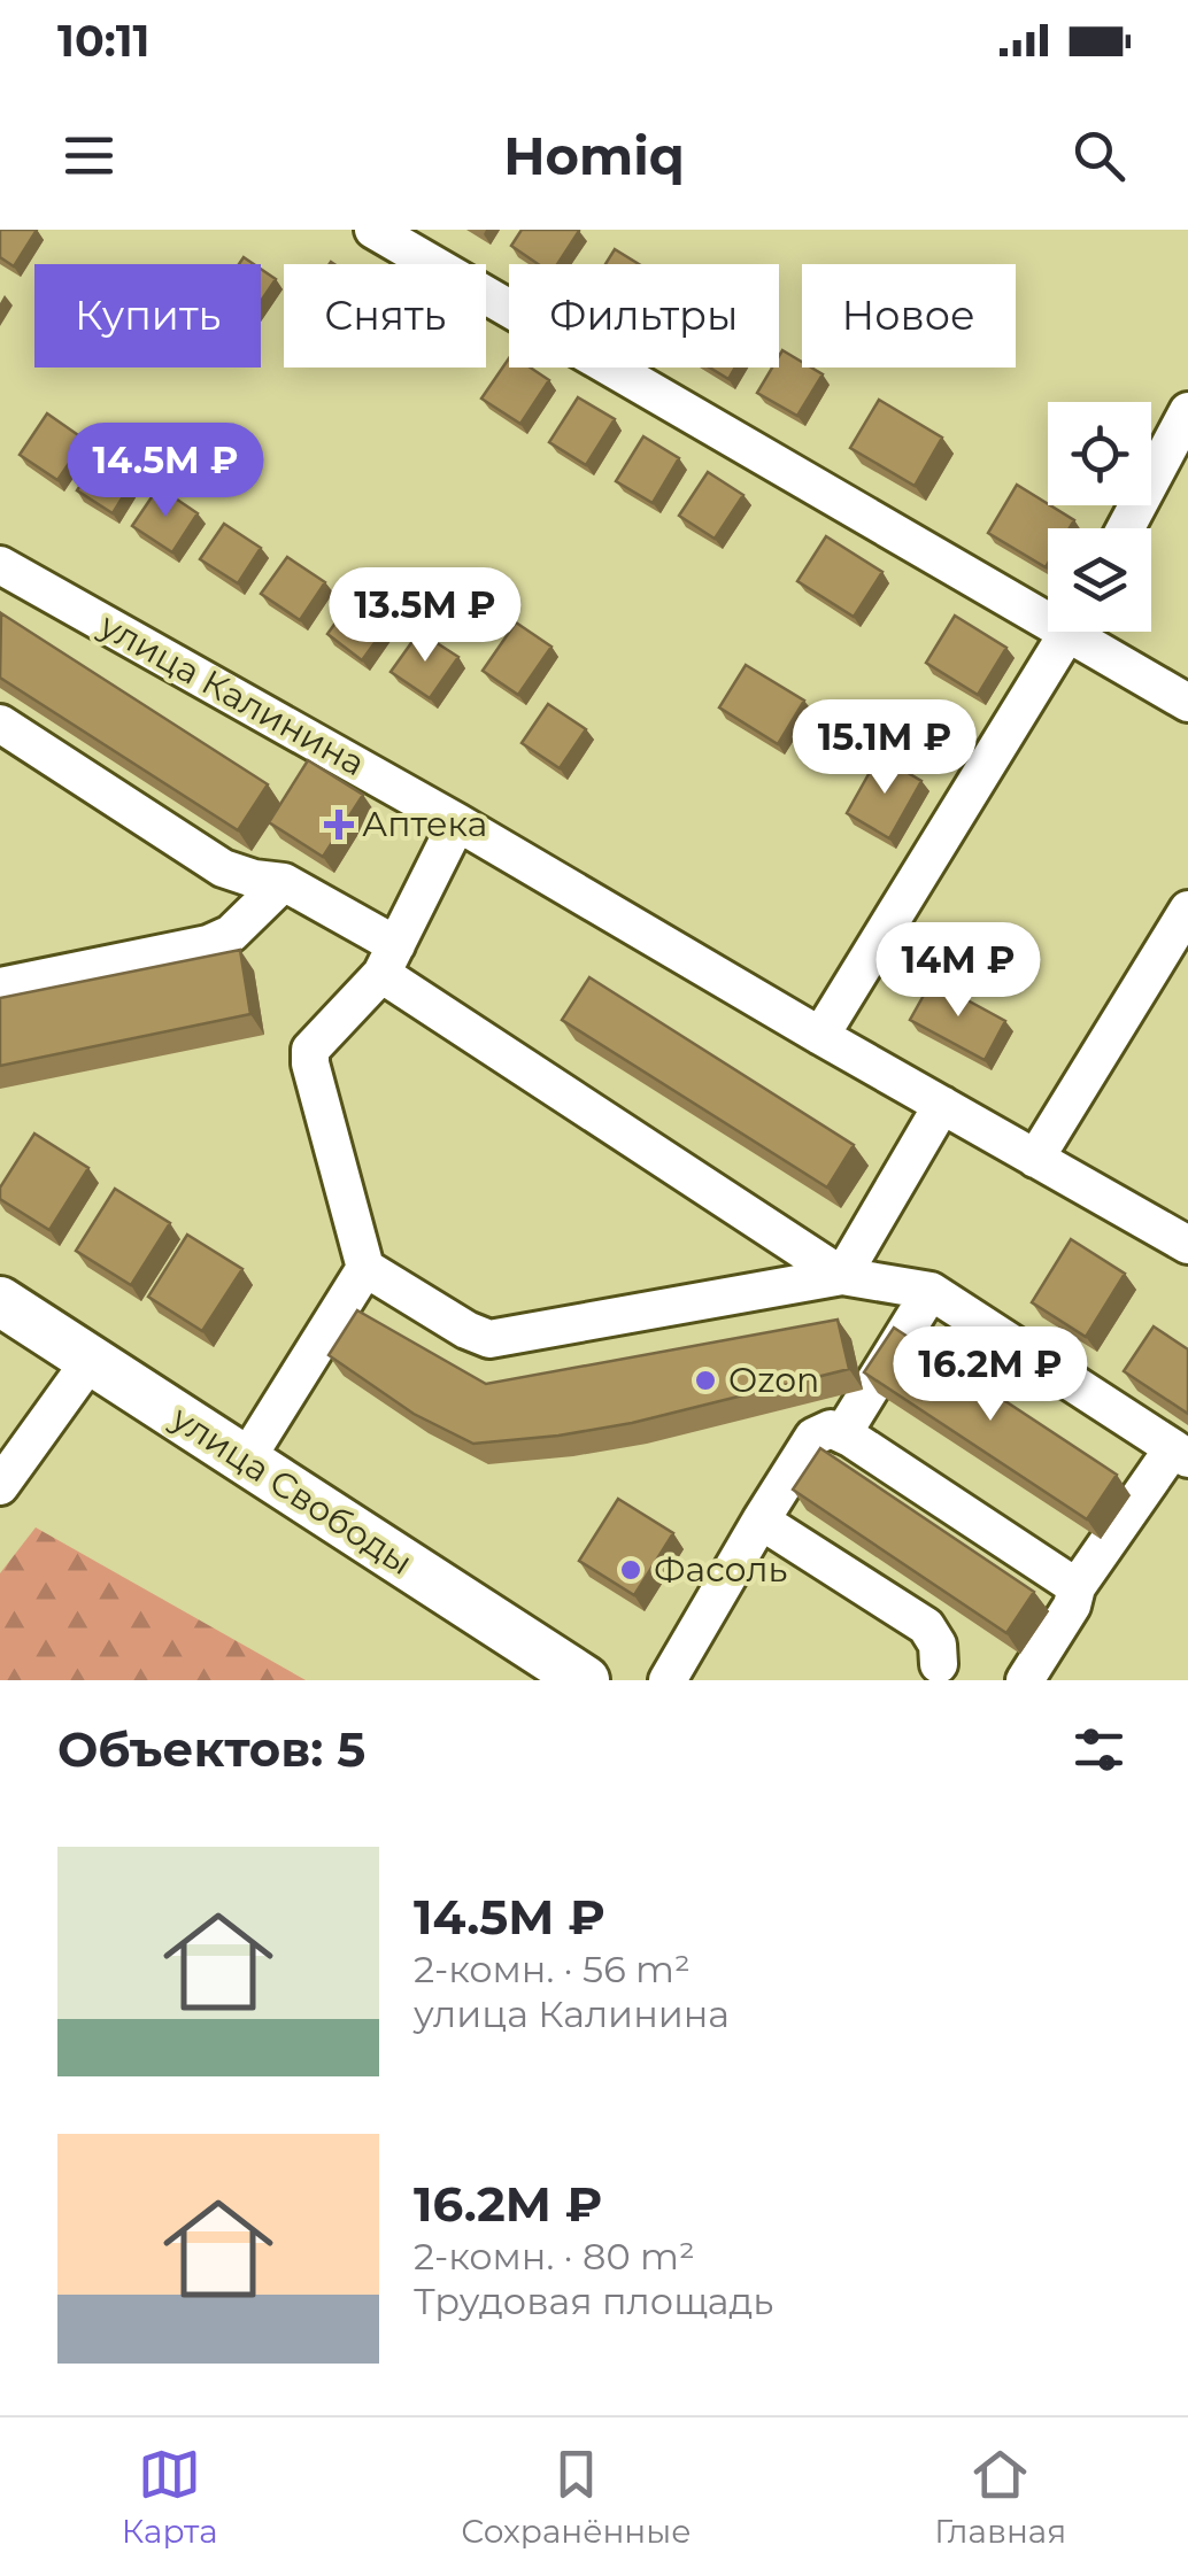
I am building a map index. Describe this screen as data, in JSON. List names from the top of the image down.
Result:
{
  "streets": {
    "main road": ["улица Свободы"],
    "street": ["улица Калинина"]
  },
  "places": {
    "health": ["Аптека"],
    "other": ["Ozon", "Фасоль"]
  },
  "page": {
    "status": "10:11",
    "header": "Homiq",
    "chip": [
      "Купить",
      "Снять",
      "Фильтры",
      "Новое"
    ],
    "price": [
      "14.5M ₽",
      "13.5M ₽",
      "15.1M ₽",
      "14M ₽",
      "16.2M ₽"
    ],
    "heading": "Объектов: 5",
    "list": [
      {
        "name": "14.5M ₽",
        "note": "2-комн. · 56 m² · улица Калинина"
      },
      {
        "name": "16.2M ₽",
        "note": "2-комн. · 80 m² · Трудовая площадь"
      }
    ],
    "tabs": ["Карта", "Сохранённые", "Главная"]
  }
}
